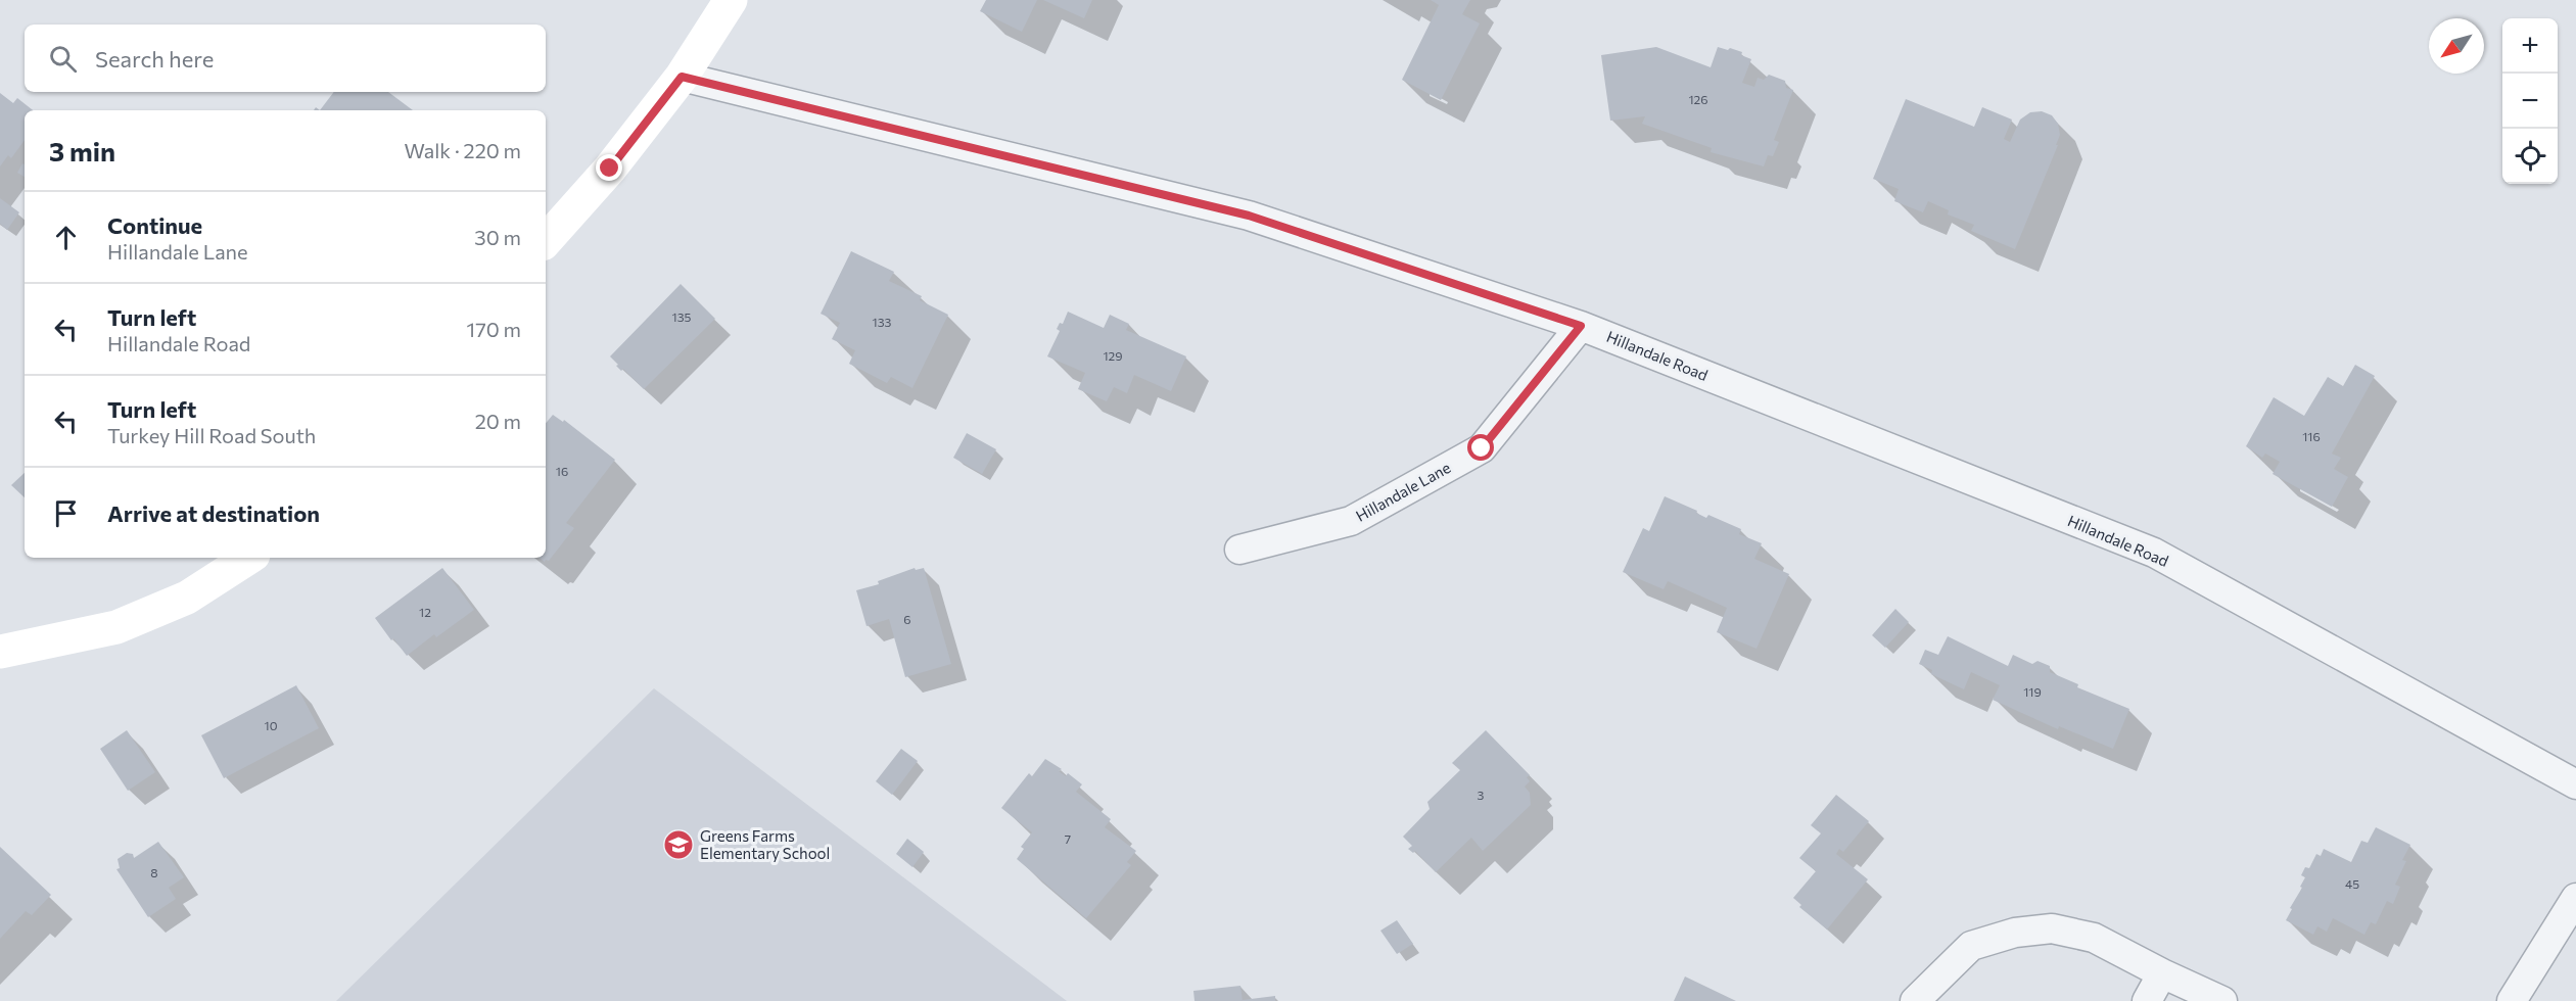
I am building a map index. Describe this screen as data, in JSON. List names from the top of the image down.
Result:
{
  "streets": {
    "street": ["Hillandale Road", "Hillandale Lane"]
  },
  "crossings": [
    ["Hillandale Road", "Hillandale Lane"]
  ],
  "places": {
    "school or university": ["Greens Farms Elementary School"]
  },
  "house_numbers": [
    "126",
    "135",
    "133",
    "129",
    "116",
    "16",
    "12",
    "6",
    "119",
    "10",
    "3",
    "7",
    "8",
    "45"
  ],
  "north": "bottom left",
  "page": {
    "map_buttons": ["+", "−"],
    "search": "Search here",
    "heading": ["3 min", "Walk · 220 m"],
    "list": [
      ["Continue", "Hillandale Lane", "30 m"],
      ["Turn left", "Hillandale Road", "170 m"],
      ["Turn left", "Turkey Hill Road South", "20 m"],
      "Arrive at destination"
    ]
  }
}
